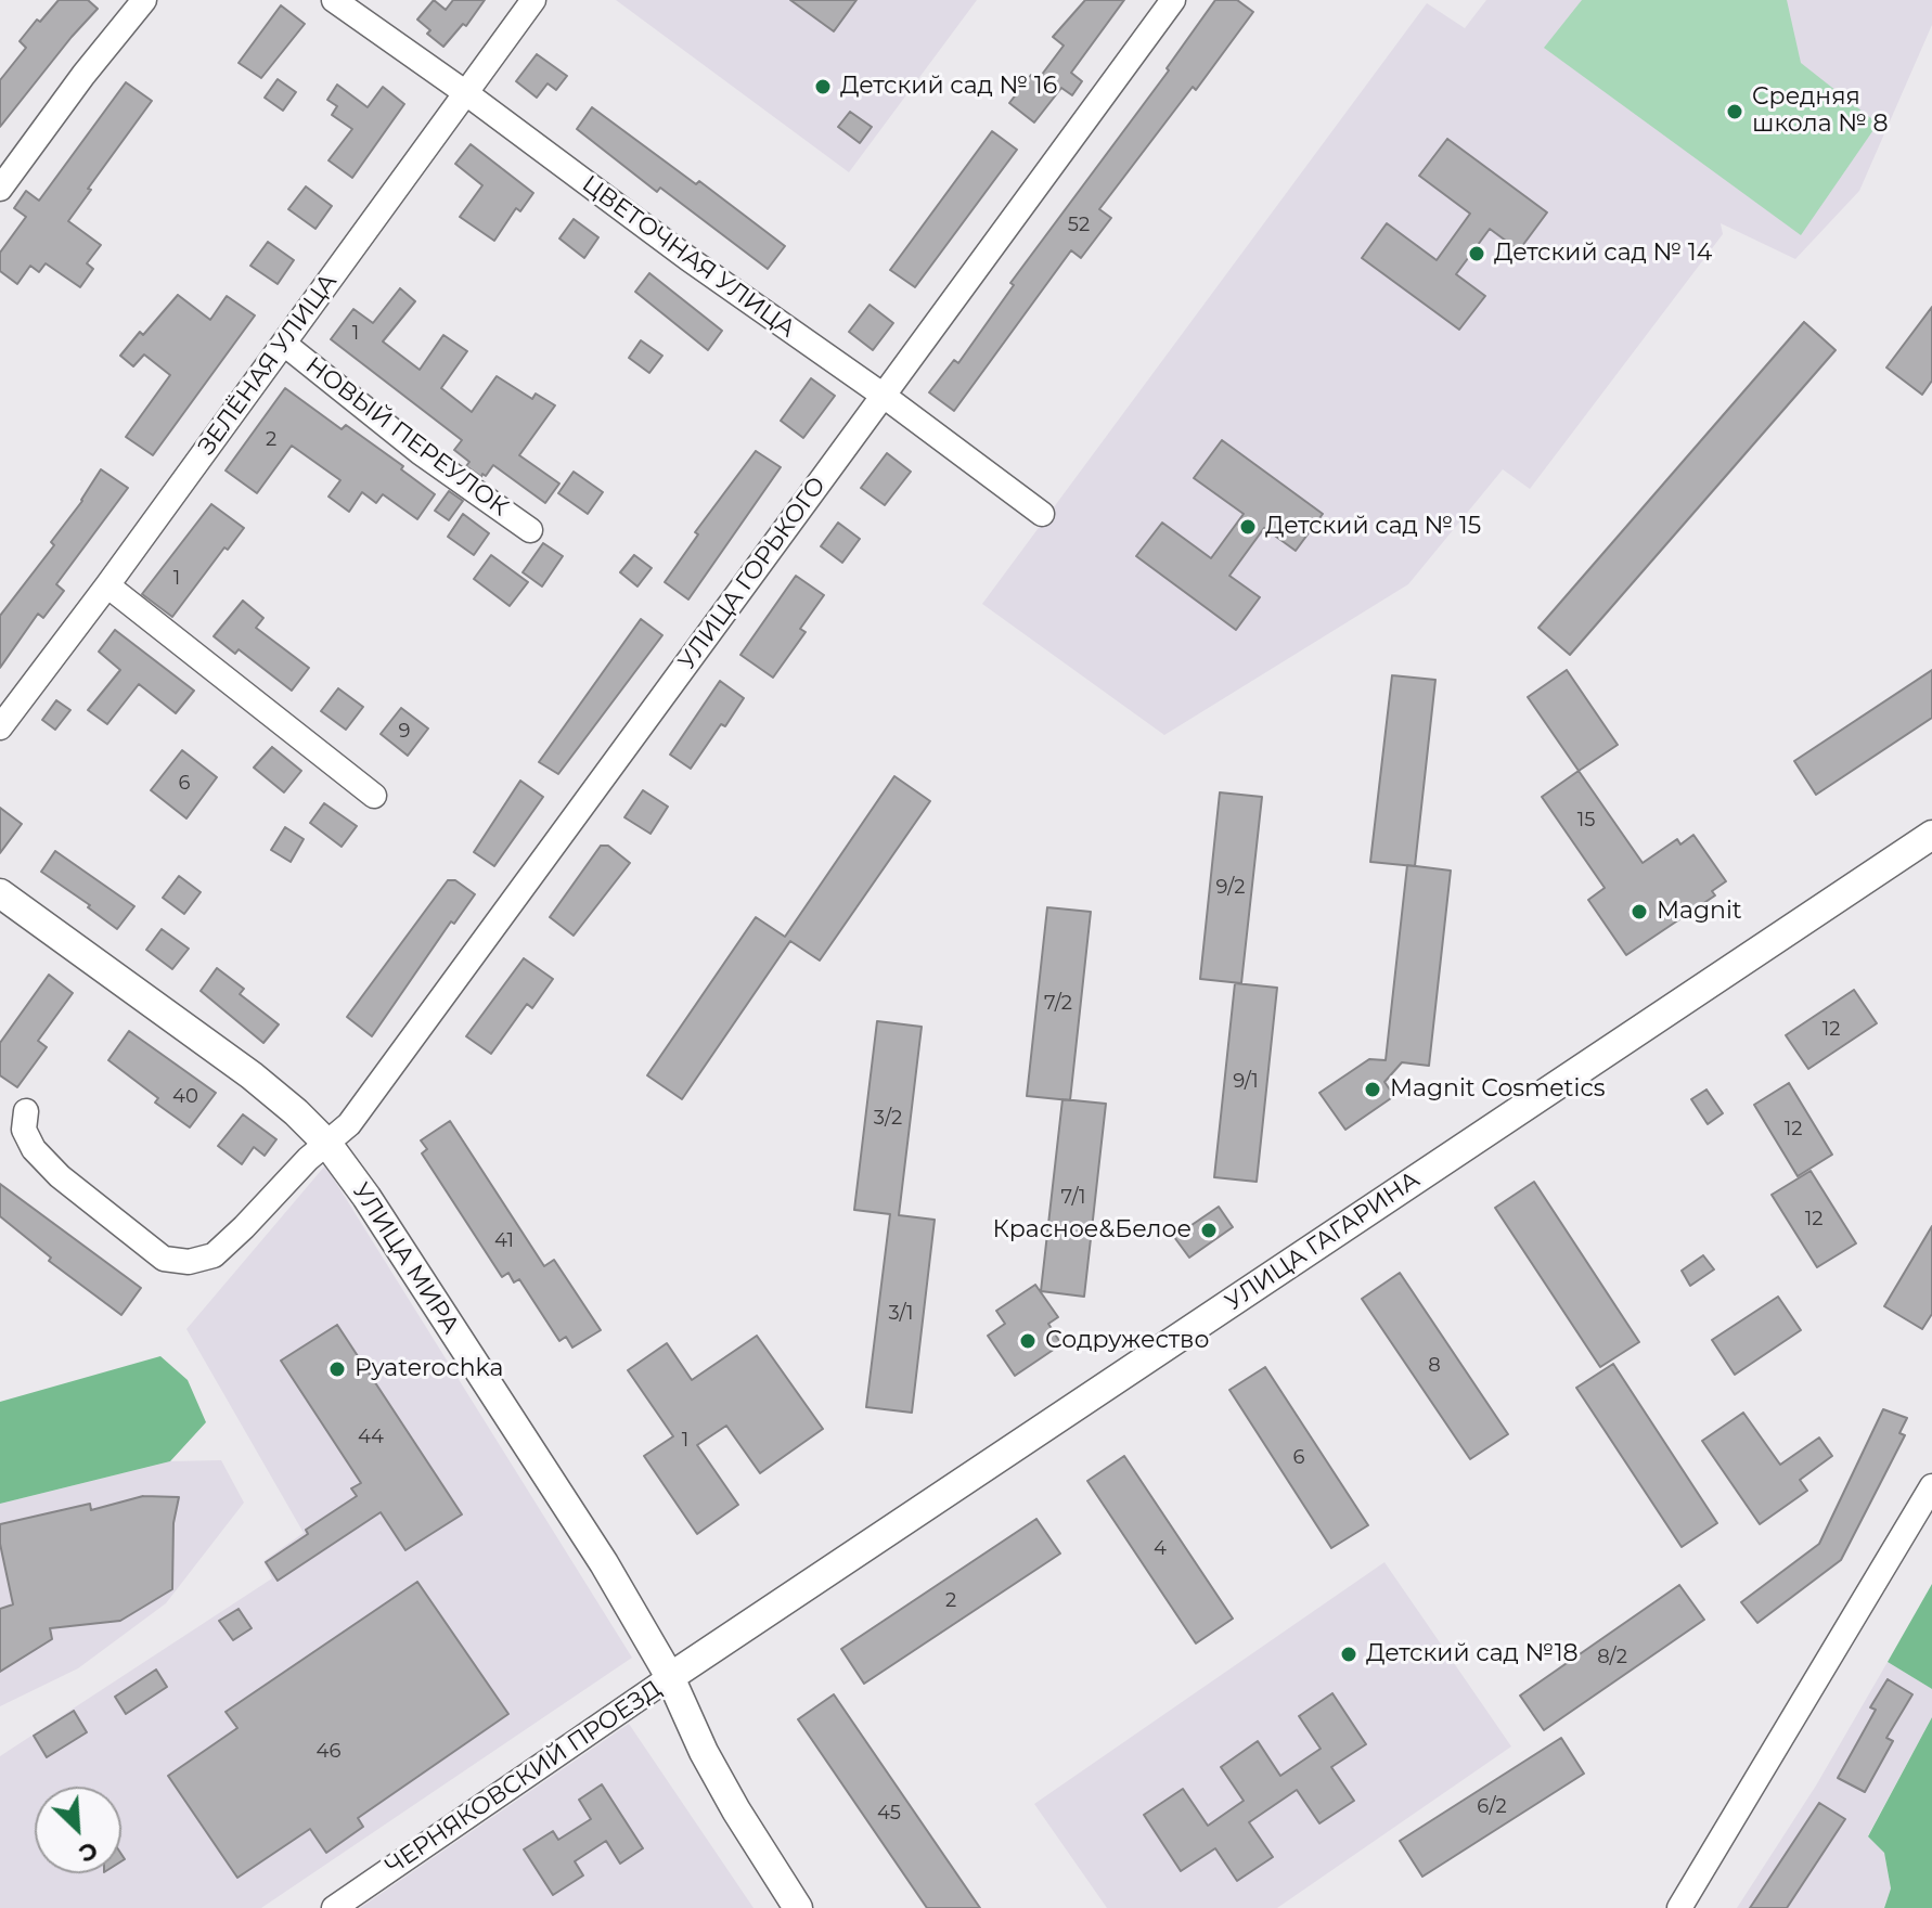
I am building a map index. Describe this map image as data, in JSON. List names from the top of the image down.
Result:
{
  "streets": {
    "main road": ["УЛИЦА ГАГАРИНА", "УЛИЦА МИРА"],
    "street": [
      "ЦВЕТОЧНАЯ УЛИЦА",
      "ЗЕЛЁНАЯ УЛИЦА",
      "НОВЫЙ ПЕРЕУЛОК",
      "УЛИЦА ГОРЬКОГО",
      "ЧЕРНЯКОВСКИЙ ПРОЕЗД"
    ]
  },
  "crossings": [
    ["ЦВЕТОЧНАЯ УЛИЦА", "ЗЕЛЁНАЯ УЛИЦА"],
    ["ЦВЕТОЧНАЯ УЛИЦА", "УЛИЦА ГОРЬКОГО"],
    ["ЗЕЛЁНАЯ УЛИЦА", "НОВЫЙ ПЕРЕУЛОК"],
    ["УЛИЦА ГОРЬКОГО", "УЛИЦА МИРА"],
    ["УЛИЦА ГАГАРИНА", "УЛИЦА МИРА"],
    ["УЛИЦА ГАГАРИНА", "ЧЕРНЯКОВСКИЙ ПРОЕЗД"],
    ["УЛИЦА МИРА", "ЧЕРНЯКОВСКИЙ ПРОЕЗД"]
  ],
  "places": [
    "Детский сад № 16",
    "Cредняя школа № 8",
    "Детский сад № 14",
    "Детский сад № 15",
    "Magnit",
    "Magnit Cosmetics",
    "Красное&Белое",
    "Содружество",
    "Pyaterochka",
    "Детский сад №18"
  ],
  "house_numbers": [
    "52",
    "1",
    "2",
    "1",
    "9",
    "6",
    "15",
    "9/2",
    "7/2",
    "12",
    "9/1",
    "40",
    "3/2",
    "12",
    "7/1",
    "12",
    "41",
    "3/1",
    "8",
    "44",
    "1",
    "6",
    "4",
    "2",
    "8/2",
    "46",
    "6/2",
    "45"
  ],
  "north": "bottom right"
}
